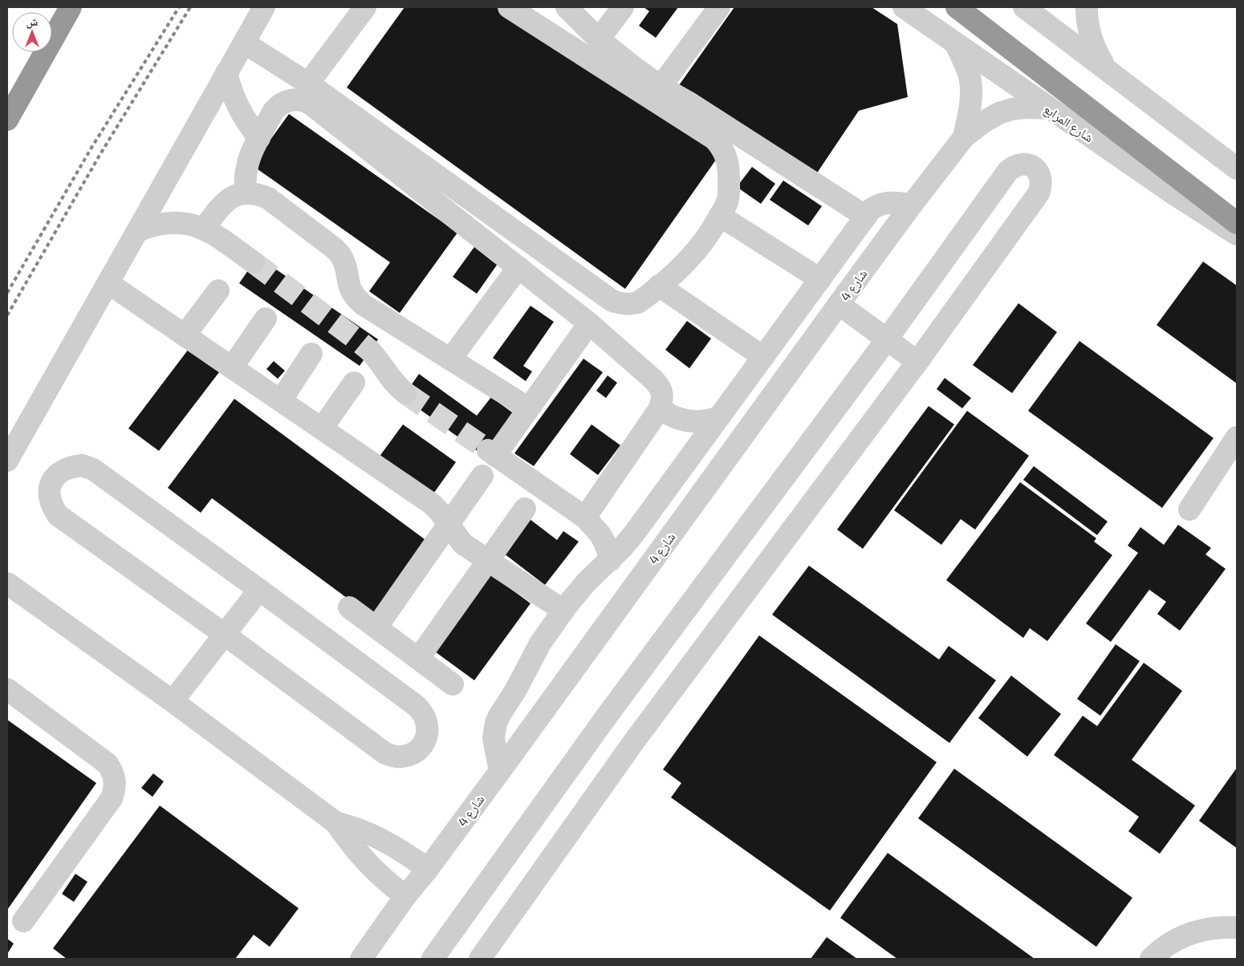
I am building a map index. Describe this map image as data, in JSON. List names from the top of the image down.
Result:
{
  "streets": {
    "street": ["شارع المرابع", "شارع 4"]
  },
  "crossings": [
    ["شارع المرابع", "شارع 4"]
  ],
  "north": "top"
}
